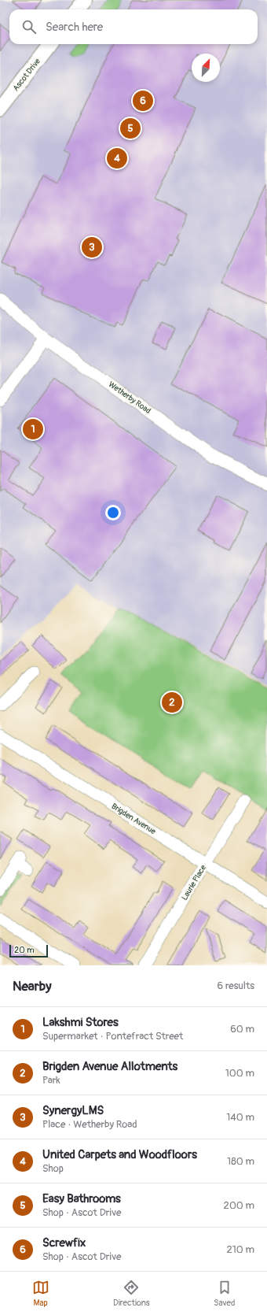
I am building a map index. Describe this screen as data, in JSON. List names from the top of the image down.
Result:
{
  "streets": {
    "street": [
      "Ascot Drive",
      "Wetherby Road",
      "Brigden Avenue",
      "Laurie Place"
    ]
  },
  "crossings": [
    ["Brigden Avenue", "Laurie Place"]
  ],
  "scale_bar": "20 m",
  "north": "top right",
  "page": {
    "search": "Search here",
    "pins": [
      "6",
      "5",
      "4",
      "3",
      "1",
      "2"
    ],
    "scale": "20 m",
    "heading": ["Nearby", "6 results"],
    "list": [
      {
        "mark": "1",
        "name": "Lakshmi Stores",
        "note": "Supermarket · Pontefract Street",
        "value": "60 m"
      },
      {
        "mark": "2",
        "name": "Brigden Avenue Allotments",
        "note": "Park",
        "value": "100 m"
      },
      {
        "mark": "3",
        "name": "SynergyLMS",
        "note": "Place · Wetherby Road",
        "value": "140 m"
      },
      {
        "mark": "4",
        "name": "United Carpets and Woodfloors",
        "note": "Shop",
        "value": "180 m"
      },
      {
        "mark": "5",
        "name": "Easy Bathrooms",
        "note": "Shop · Ascot Drive",
        "value": "200 m"
      },
      {
        "mark": "6",
        "name": "Screwfix",
        "note": "Shop · Ascot Drive",
        "value": "210 m"
      }
    ],
    "nav": ["Map", "Directions", "Saved"]
  }
}
